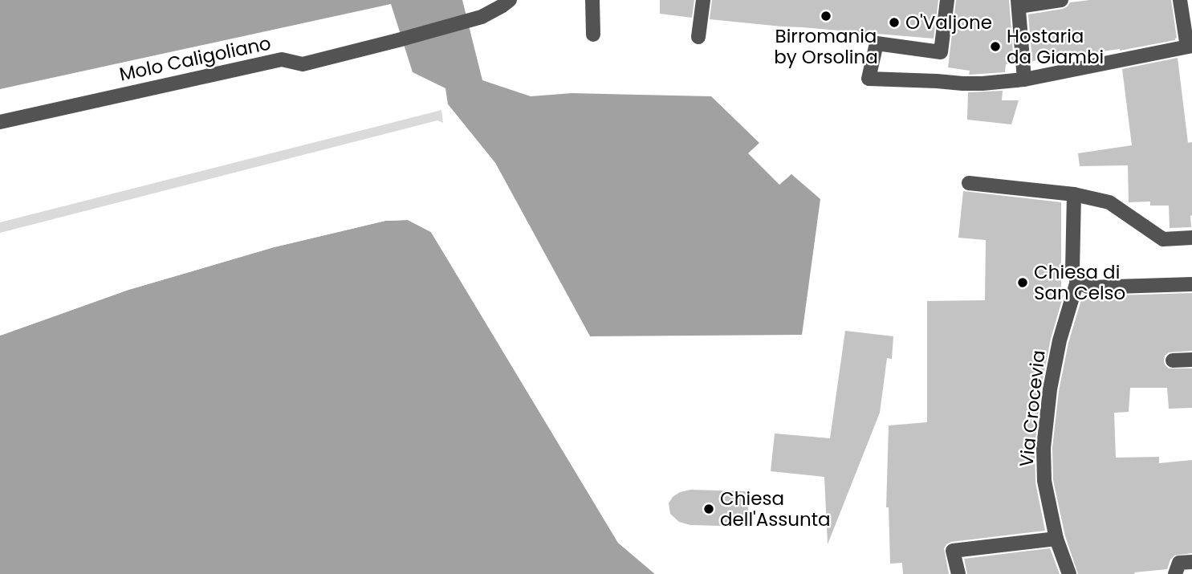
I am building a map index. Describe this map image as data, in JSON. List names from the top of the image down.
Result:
{
  "streets": {
    "street": ["Molo Caligoliano", "Via Crocevia"]
  },
  "places": [
    "Birromania by Orsolina",
    "O'Valjone",
    "Hostaria da Giambi",
    "Chiesa di San Celso",
    "Chiesa dell'Assunta"
  ]
}
